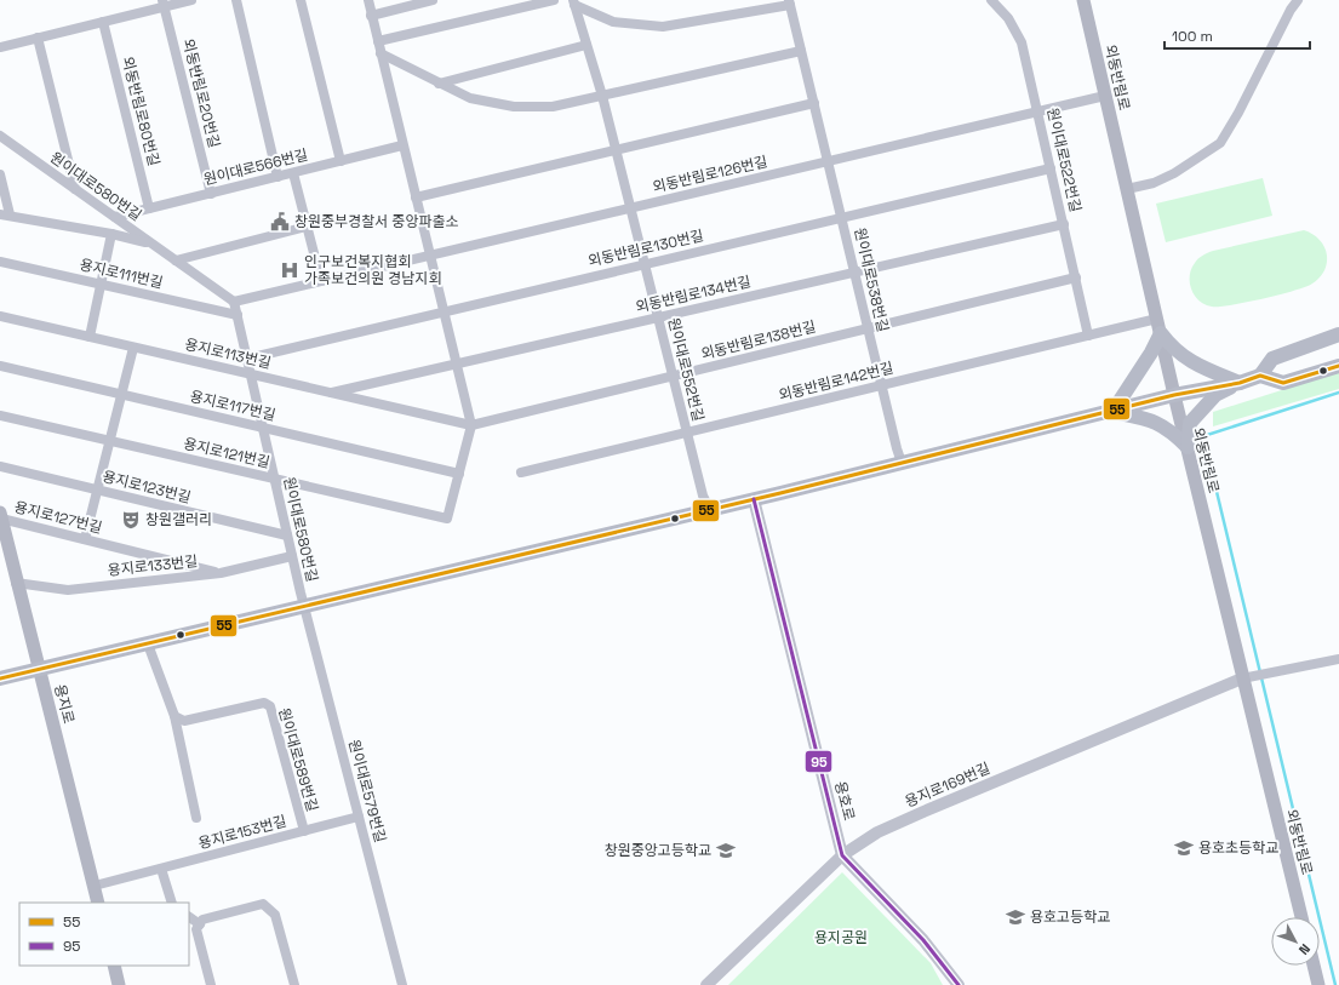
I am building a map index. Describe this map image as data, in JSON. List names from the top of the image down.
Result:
{
  "streets": {
    "main road": ["외동반림로", "용지로"],
    "street": [
      "외동반림로20번길",
      "외동반림로80번길",
      "원이대로522번길",
      "원이대로566번길",
      "외동반림로126번길",
      "원이대로580번길",
      "외동반림로130번길",
      "용지로111번길",
      "원이대로538번길",
      "외동반림로134번길",
      "외동반림로138번길",
      "용지로113번길",
      "원이대로552번길",
      "외동반림로142번길",
      "용지로117번길",
      "용지로121번길",
      "용지로123번길",
      "용지로127번길",
      "용지로133번길",
      "원이대로589번길",
      "용지로169번길",
      "원이대로579번길",
      "용호로",
      "용지로153번길"
    ]
  },
  "crossings": [
    ["외동반림로", "외동반림로126번길"],
    ["외동반림로", "외동반림로142번길"],
    ["외동반림로", "용지로169번길"],
    ["외동반림로20번길", "원이대로566번길"],
    ["외동반림로80번길", "원이대로566번길"],
    ["원이대로522번길", "외동반림로126번길"],
    ["원이대로522번길", "외동반림로130번길"],
    ["원이대로522번길", "외동반림로134번길"],
    ["원이대로522번길", "외동반림로138번길"],
    ["원이대로522번길", "외동반림로142번길"],
    ["원이대로566번길", "원이대로580번길"],
    ["외동반림로126번길", "원이대로580번길"],
    ["외동반림로126번길", "원이대로538번길"],
    ["외동반림로126번길", "원이대로552번길"],
    ["원이대로580번길", "외동반림로130번길"],
    ["원이대로580번길", "용지로111번길"],
    ["원이대로580번길", "용지로113번길"],
    ["원이대로580번길", "용지로117번길"],
    ["원이대로580번길", "용지로121번길"],
    ["원이대로580번길", "용지로123번길"],
    ["원이대로580번길", "용지로133번길"],
    ["원이대로580번길", "원이대로579번길"],
    ["외동반림로130번길", "원이대로538번길"],
    ["외동반림로130번길", "원이대로552번길"],
    ["원이대로538번길", "외동반림로134번길"],
    ["원이대로538번길", "외동반림로138번길"],
    ["원이대로538번길", "원이대로552번길"],
    ["원이대로538번길", "외동반림로142번길"],
    ["외동반림로134번길", "용지로113번길"],
    ["외동반림로134번길", "원이대로552번길"],
    ["외동반림로138번길", "용지로113번길"],
    ["외동반림로138번길", "원이대로552번길"],
    ["원이대로552번길", "외동반림로142번길"],
    ["용지로117번길", "용지로121번길"],
    ["용지로127번길", "용지로133번길"],
    ["용지로127번길", "용지로"],
    ["용지로133번길", "용지로"],
    ["용지로", "용지로153번길"],
    ["원이대로589번길", "용지로153번길"],
    ["용지로169번길", "용호로"],
    ["원이대로579번길", "용지로153번길"]
  ],
  "parks": ["용지공원"],
  "places": {
    "public building": ["창원중부경찰서 중앙파출소"],
    "hospital": ["인구보건복지협회 가족보건의원 경남지회"],
    "theatre": ["창원갤러리"],
    "school or university": ["용호초등학교", "창원중앙고등학교", "용호고등학교"]
  },
  "lines": ["transit line 55", "transit line 95"],
  "legend": ["55", "95"],
  "scale_bar": "100 m",
  "north": "bottom right"
}
